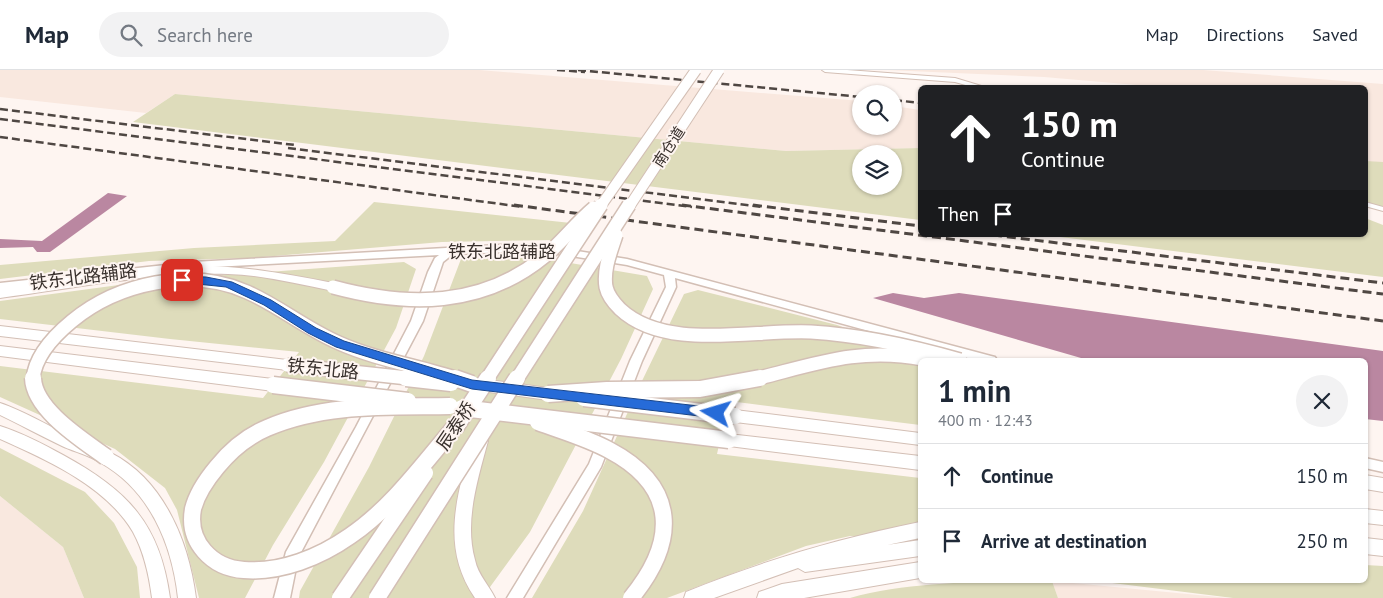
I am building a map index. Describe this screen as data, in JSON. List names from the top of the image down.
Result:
{
  "streets": {
    "main road": ["南仓道", "铁东北路", "辰泰桥"],
    "street": ["铁东北路辅路"]
  },
  "crossings": [
    ["南仓道", "辰泰桥"]
  ],
  "page": {
    "header": "Map",
    "search": "Search here",
    "nav": ["Map", "Directions", "Saved"],
    "turn": ["150 m", "Continue"],
    "then": "Then",
    "heading": ["1 min", "400 m · 12:43"],
    "list": [
      {
        "name": "Continue",
        "value": "150 m"
      },
      {
        "name": "Arrive at destination",
        "value": "250 m"
      }
    ]
  }
}
